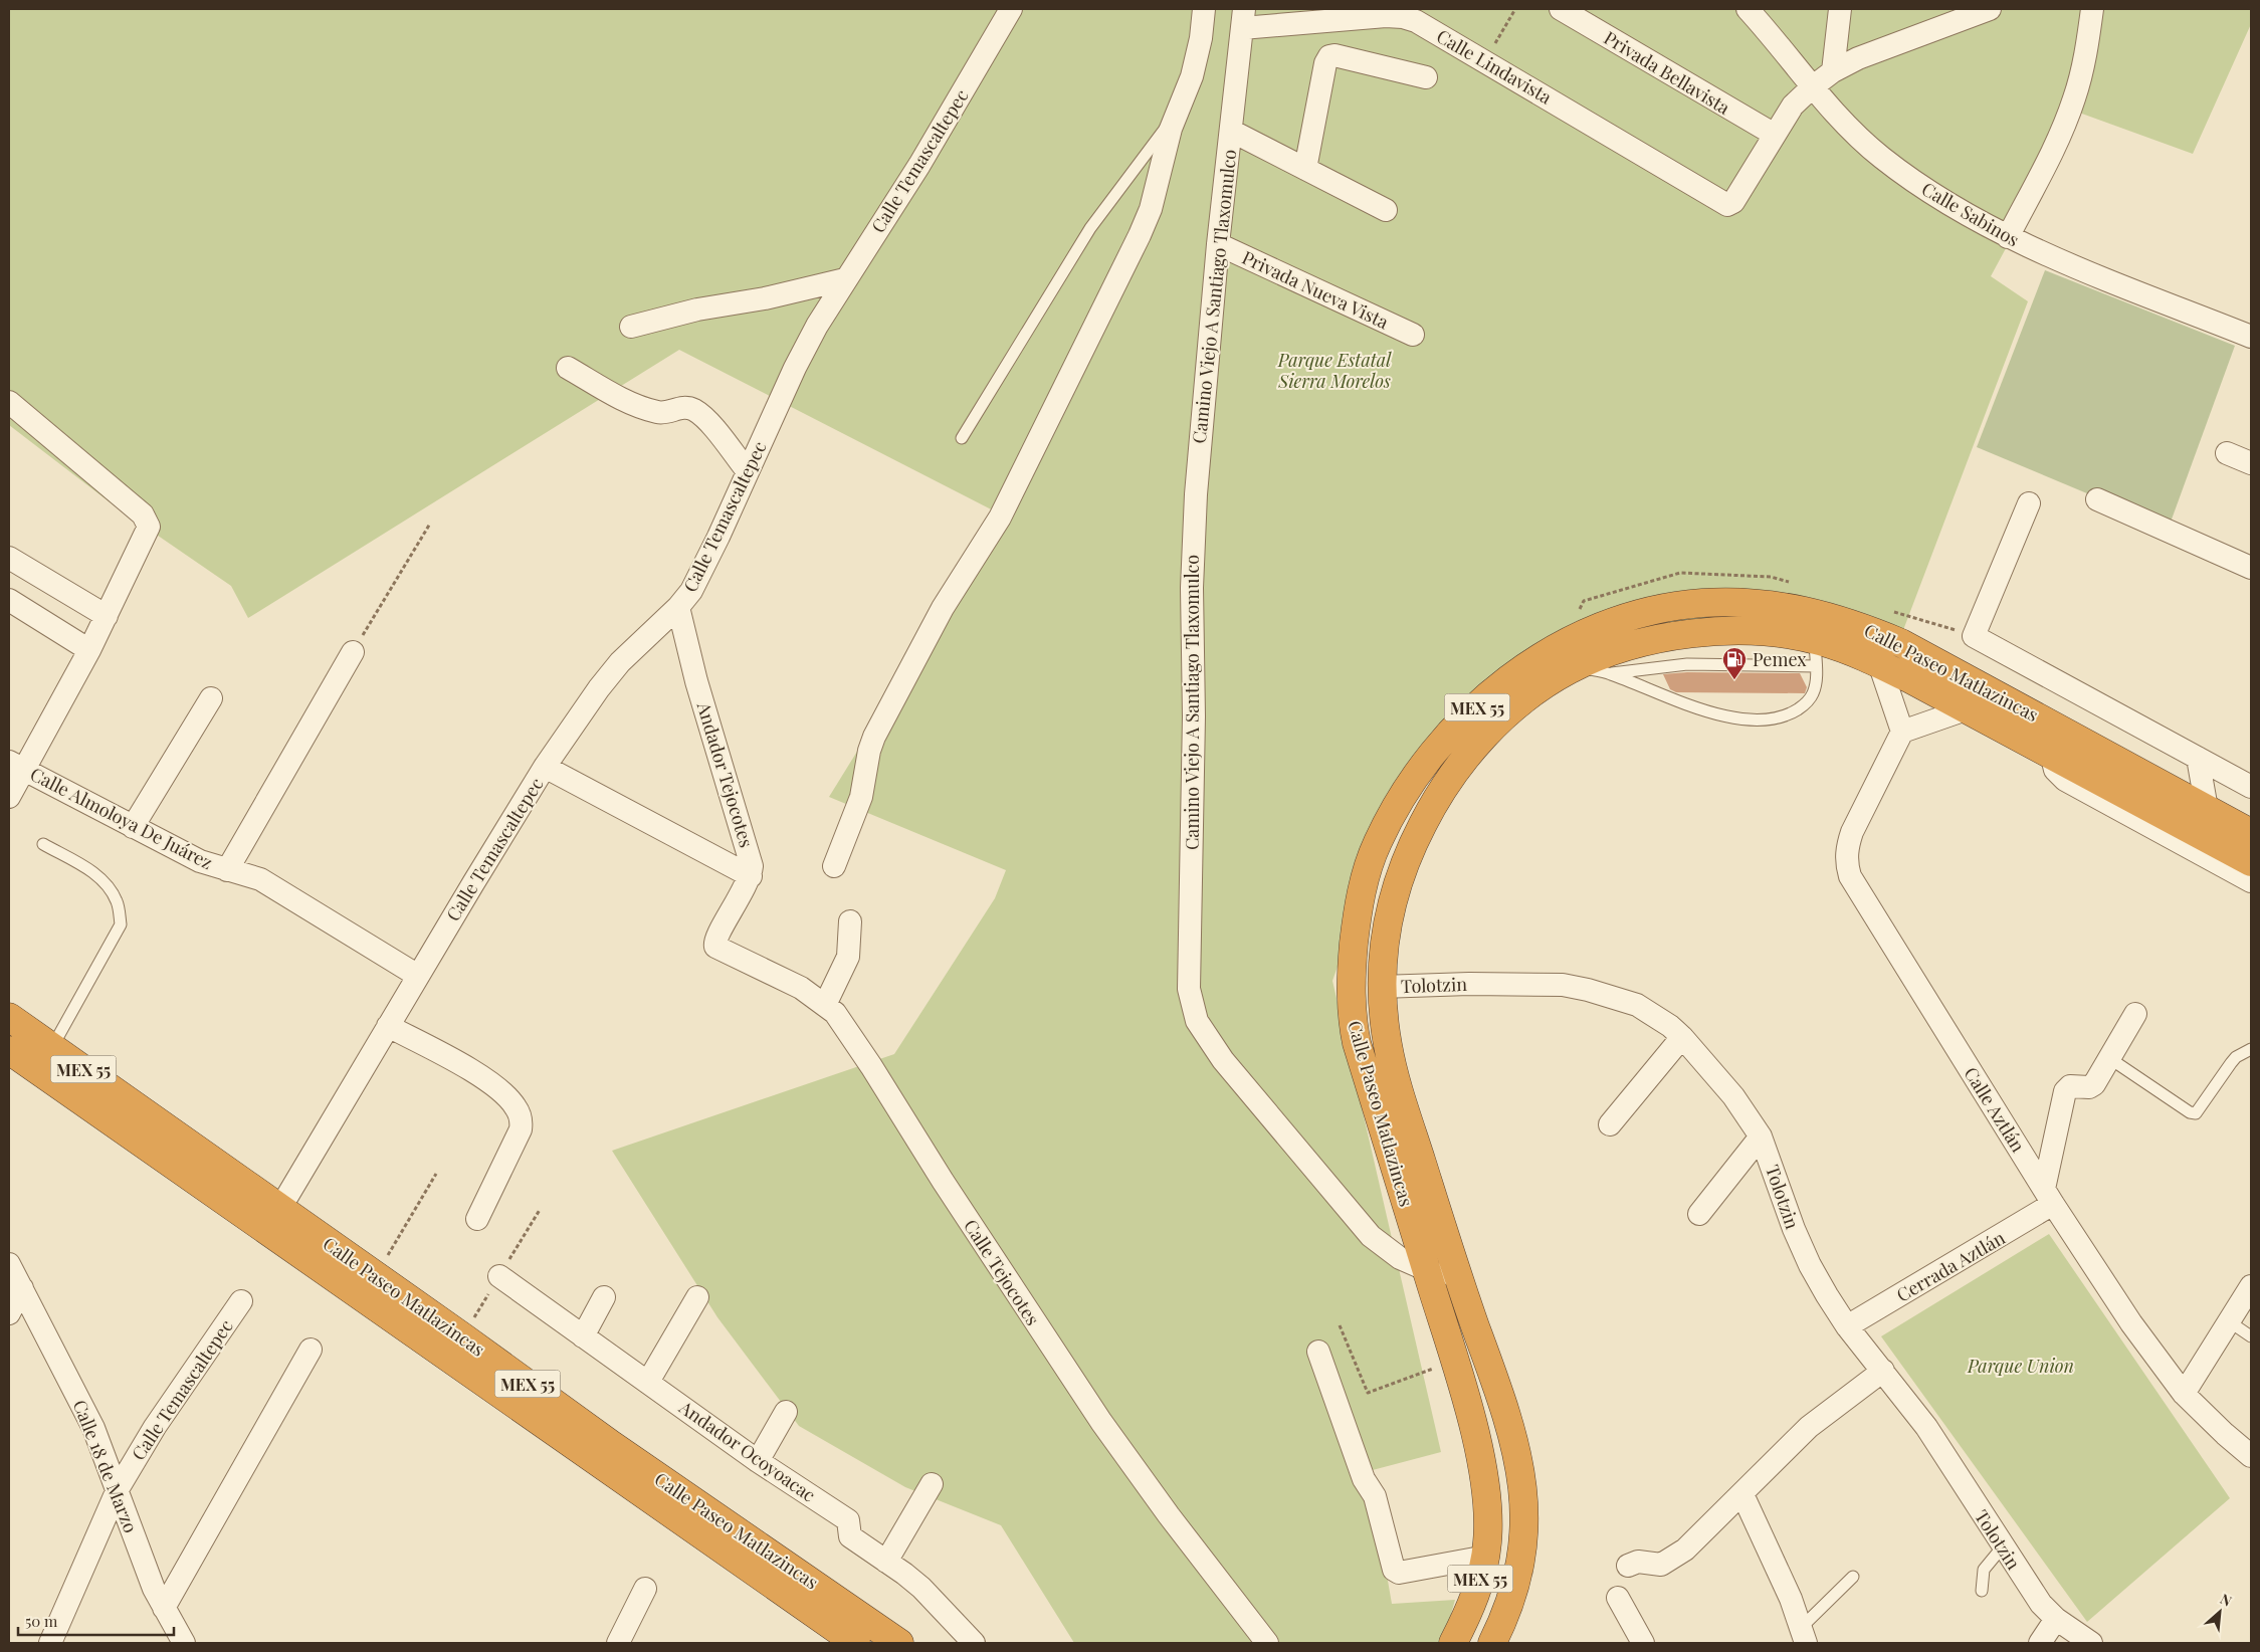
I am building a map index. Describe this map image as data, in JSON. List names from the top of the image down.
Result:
{
  "streets": {
    "highway": ["Calle Paseo Matlazincas", "MEX 55"],
    "street": [
      "Calle Lindavista",
      "Privada Bellavista",
      "Calle Temascaltepec",
      "Calle Sabinos",
      "Privada Nueva Vista",
      "Camino Viejo A Santiago Tlaxomulco",
      "Andador Tejocotes",
      "Calle Almoloya De Juárez",
      "Tolotzin",
      "Calle Aztlán",
      "Cerrada Aztlán",
      "Calle Tejocotes",
      "Andador Ocoyoacac",
      "Calle 18 de Marzo"
    ]
  },
  "crossings": [
    ["Calle Lindavista", "Privada Bellavista"],
    ["Calle Lindavista", "Camino Viejo A Santiago Tlaxomulco"],
    ["Calle Temascaltepec", "Calle Paseo Matlazincas"],
    ["Calle Temascaltepec", "Andador Tejocotes"],
    ["Calle Temascaltepec", "Calle Almoloya De Juárez"],
    ["Calle Temascaltepec", "Calle 18 de Marzo"],
    ["Privada Nueva Vista", "Camino Viejo A Santiago Tlaxomulco"],
    ["Camino Viejo A Santiago Tlaxomulco", "Calle Paseo Matlazincas"],
    ["Calle Paseo Matlazincas", "Tolotzin"],
    ["Andador Tejocotes", "Calle Tejocotes"],
    ["Tolotzin", "Cerrada Aztlán"],
    ["Calle Aztlán", "Cerrada Aztlán"]
  ],
  "parks": ["Parque Estatal Sierra Morelos", "Parque Union"],
  "places": {
    "fuel station": ["Pemex"]
  },
  "scale_bar": "50 m",
  "north": "top right"
}
